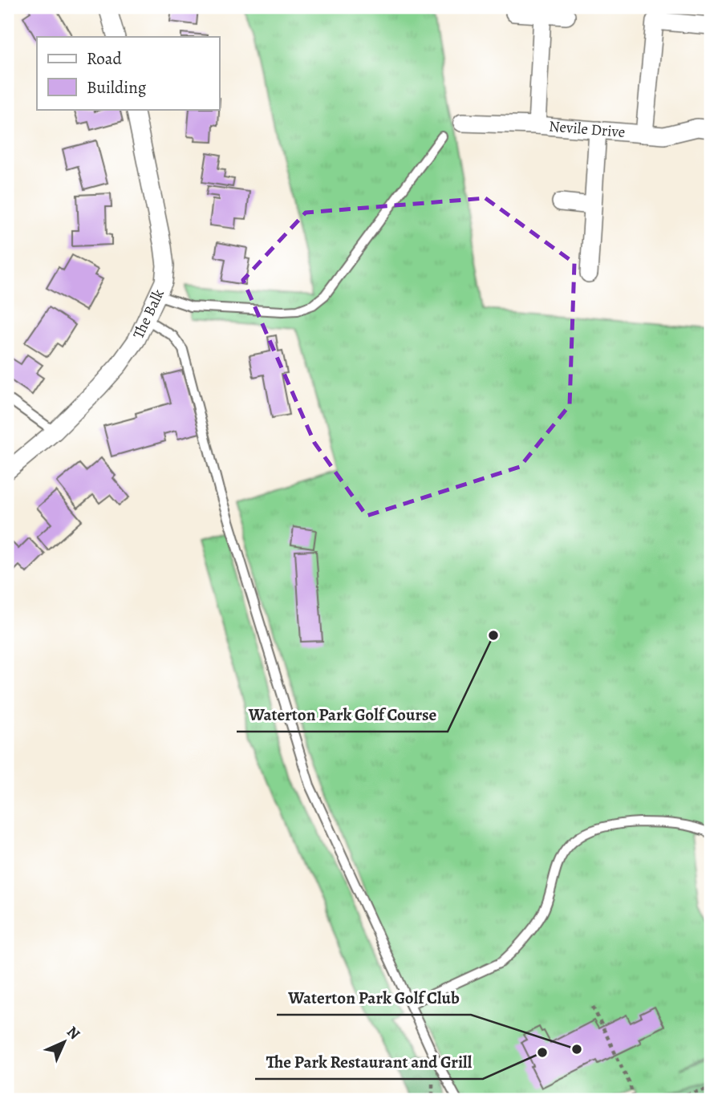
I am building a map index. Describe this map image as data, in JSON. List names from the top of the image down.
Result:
{
  "streets": {
    "street": ["Nevile Drive", "The Balk"]
  },
  "places": ["Waterton Park Golf Course", "Waterton Park Golf Club", "The Park Restaurant and Grill"],
  "legend": ["Road", "Building"],
  "north": "top right"
}
